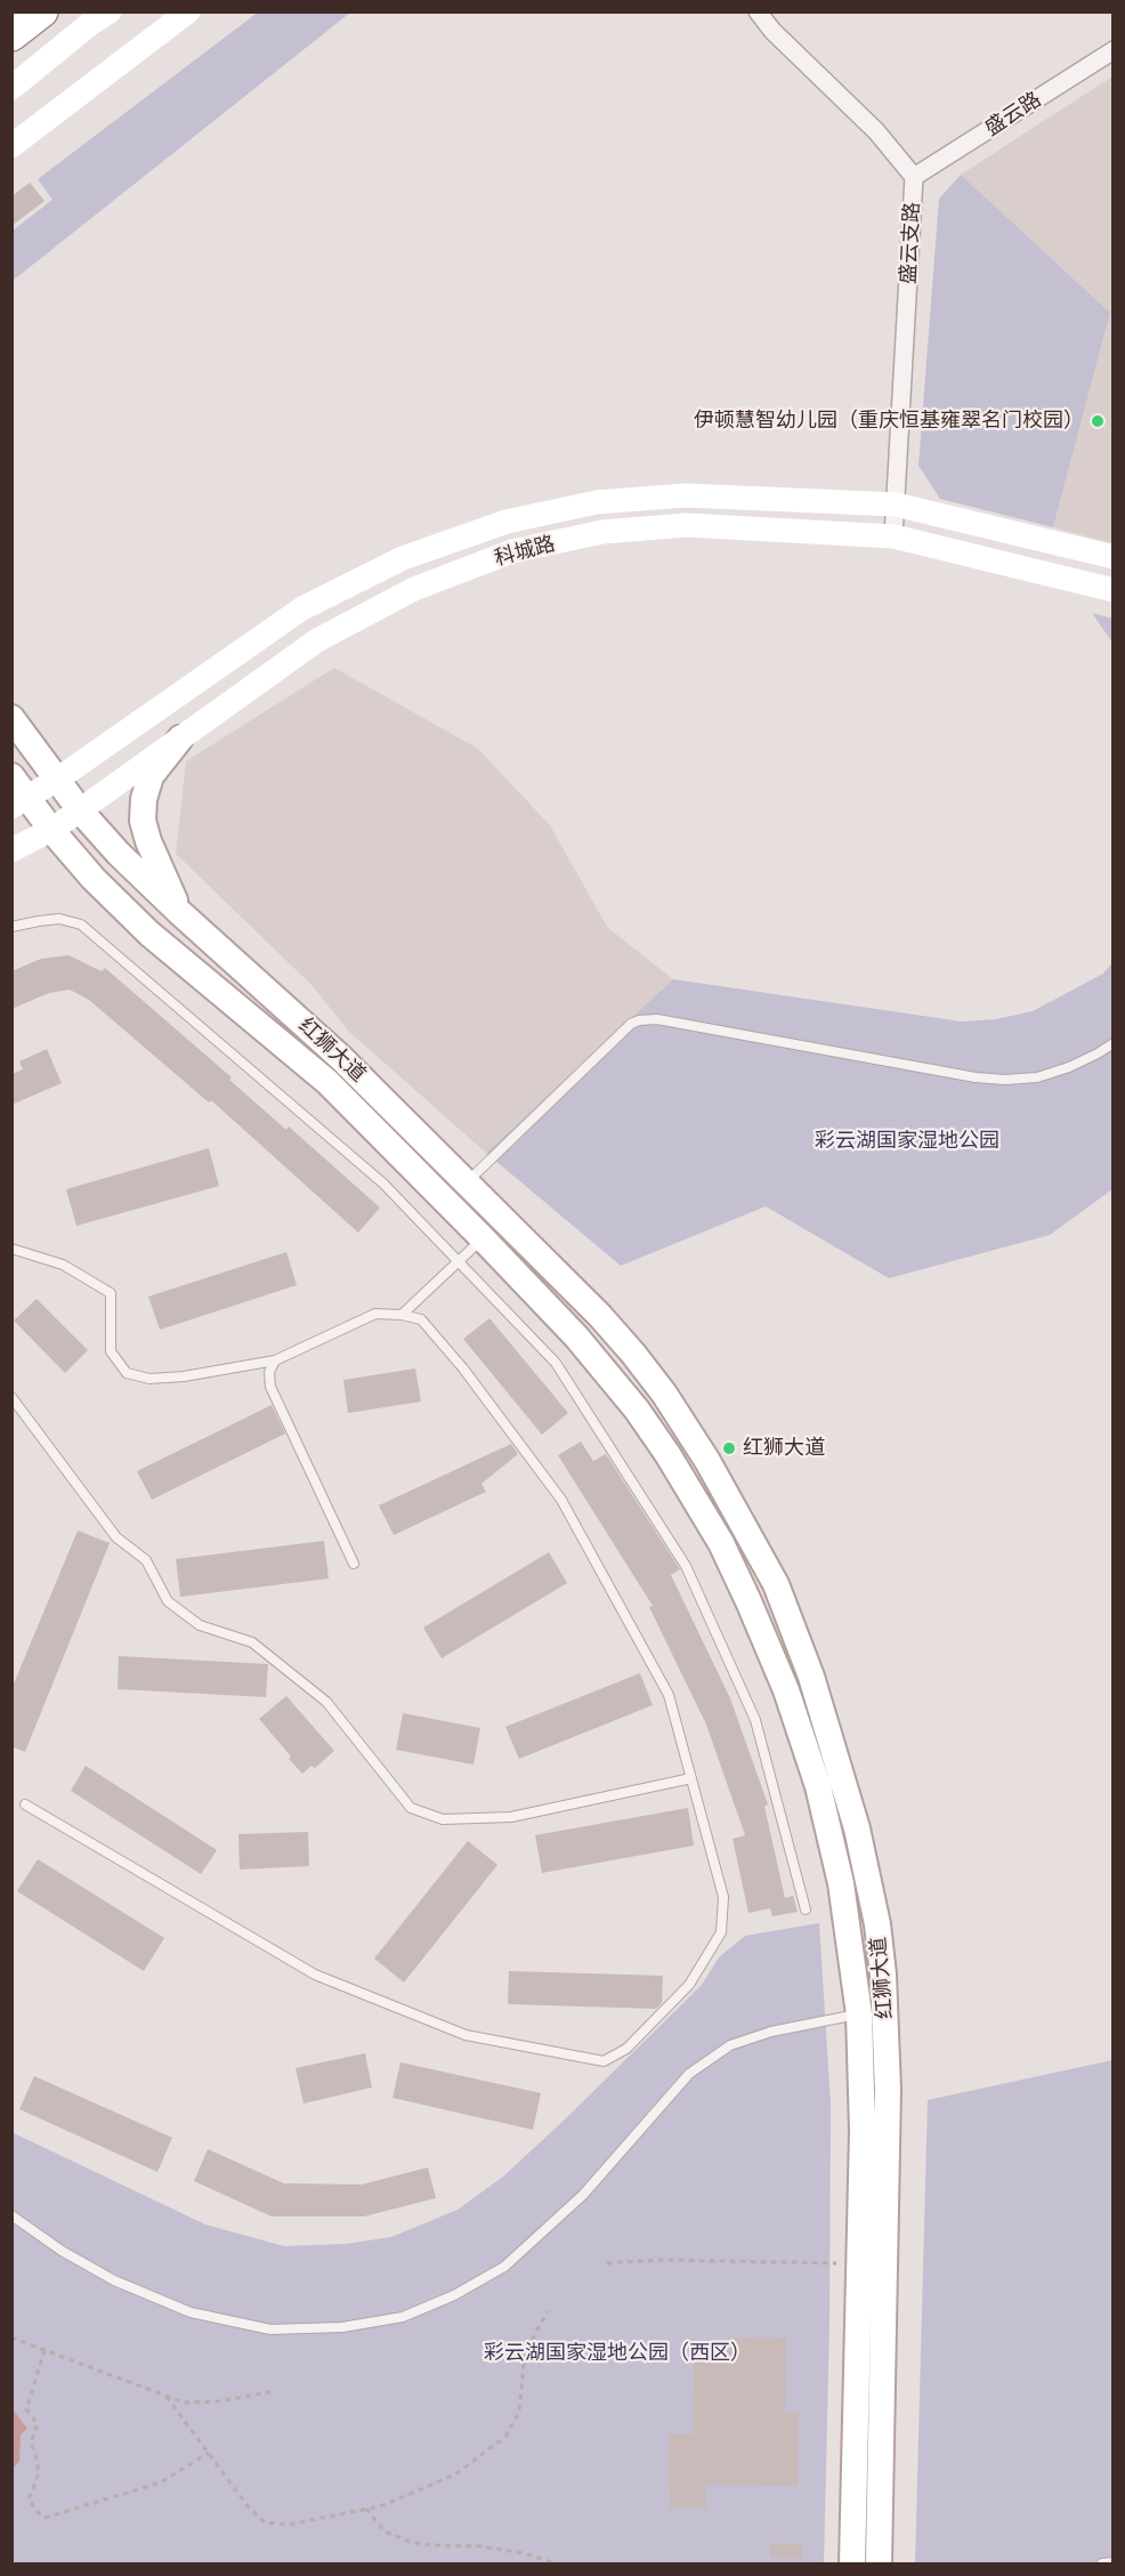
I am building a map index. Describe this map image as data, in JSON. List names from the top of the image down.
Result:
{
  "streets": {
    "main road": ["科城路", "红狮大道"],
    "street": ["盛云路", "盛云支路"]
  },
  "crossings": [
    ["盛云路", "盛云支路"],
    ["盛云支路", "科城路"],
    ["科城路", "红狮大道"]
  ],
  "parks": ["彩云湖国家湿地公园", "彩云湖国家湿地公园（西区）"],
  "places": ["伊顿慧智幼儿园（重庆恒基雍翠名门校园）", "红狮大道"]
}
